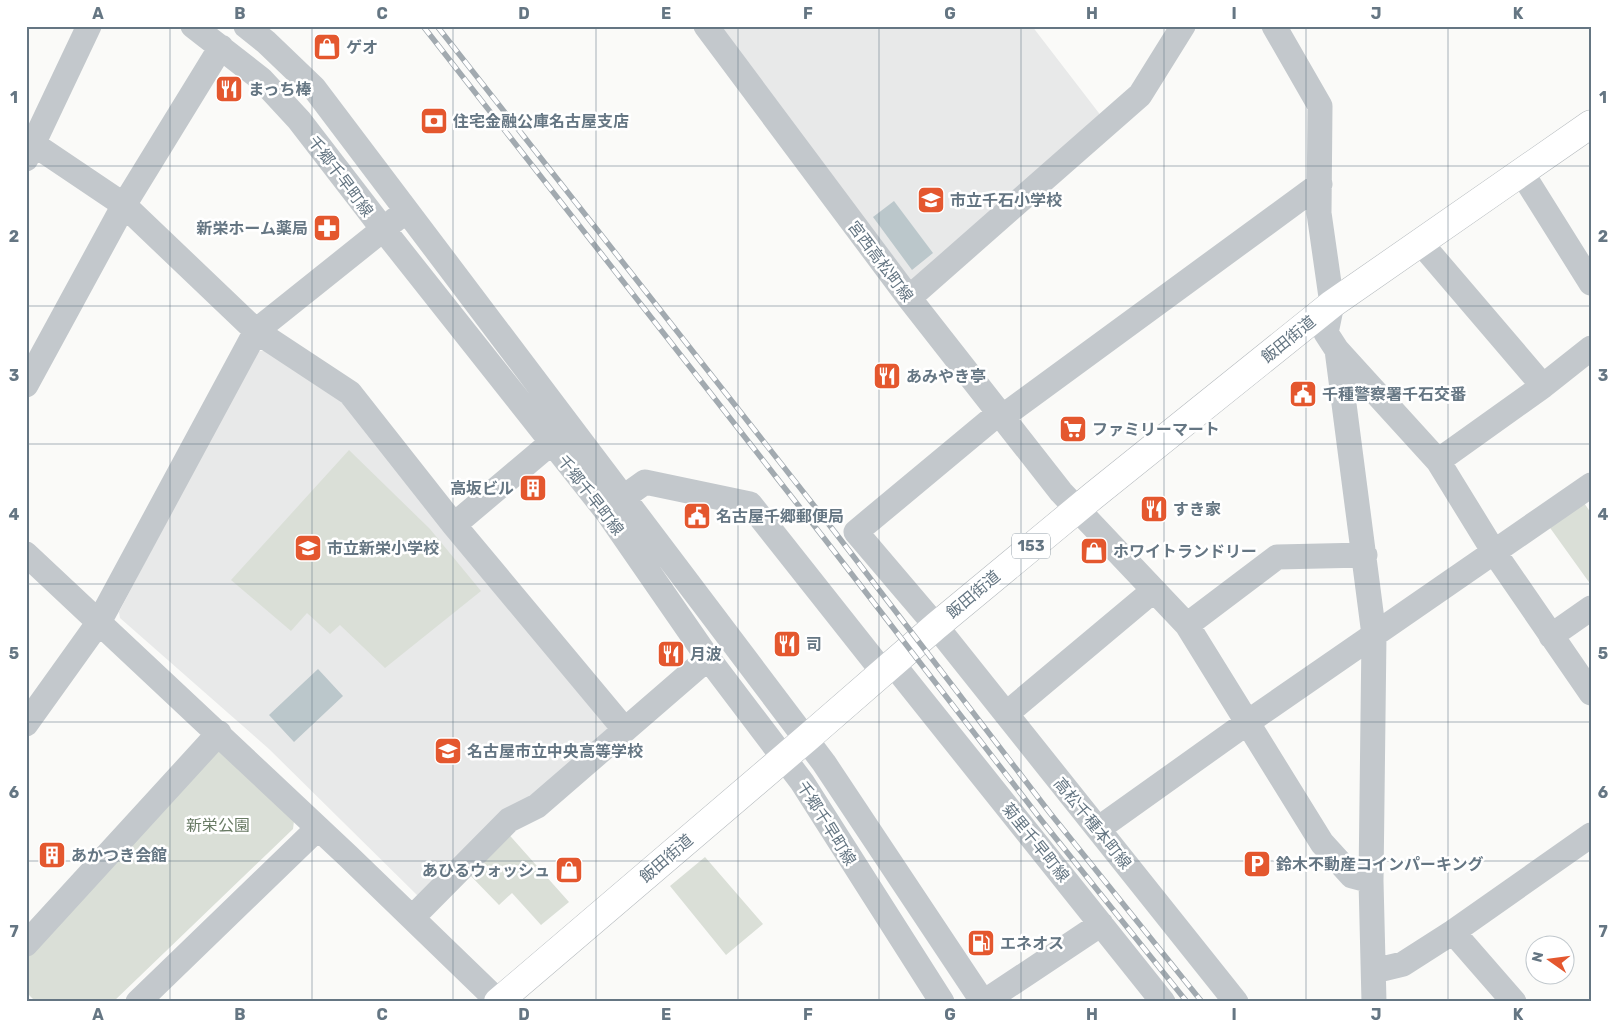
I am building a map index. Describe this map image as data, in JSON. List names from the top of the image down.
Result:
{
  "streets": {
    "highway": ["飯田街道", "153"],
    "street": [
      "千郷千早町線",
      "宮西高松町線",
      "高松千種本町線",
      "菊里千早町線"
    ]
  },
  "crossings": [
    ["千郷千早町線", "飯田街道"],
    ["千郷千早町線", "菊里千早町線"],
    ["宮西高松町線", "飯田街道"],
    ["宮西高松町線", "高松千種本町線"],
    ["飯田街道", "高松千種本町線"],
    ["飯田街道", "菊里千早町線"]
  ],
  "parks": ["新栄公園"],
  "places": {
    "shop": ["ゲオ", "ホワイトランドリー", "あひるウォッシュ"],
    "restaurant": [
      "まっち棒",
      "あみやき亭",
      "すき家",
      "司",
      "月波"
    ],
    "bank": ["住宅金融公庫名古屋支店"],
    "school or university": ["市立千石小学校", "市立新栄小学校", "名古屋市立中央高等学校"],
    "pharmacy": ["新栄ホーム薬局"],
    "public building": ["千種警察署千石交番", "名古屋千郷郵便局"],
    "supermarket": ["ファミリーマート"],
    "building": ["高坂ビル", "あかつき会館"],
    "parking": ["鈴木不動産コインパーキング"],
    "fuel station": ["エネオス"]
  },
  "north": "left",
  "grid": {
    "columns": [
      "A",
      "B",
      "C",
      "D",
      "E",
      "F",
      "G",
      "H",
      "I",
      "J",
      "K"
    ],
    "rows": [
      "1",
      "2",
      "3",
      "4",
      "5",
      "6",
      "7"
    ]
  }
}
